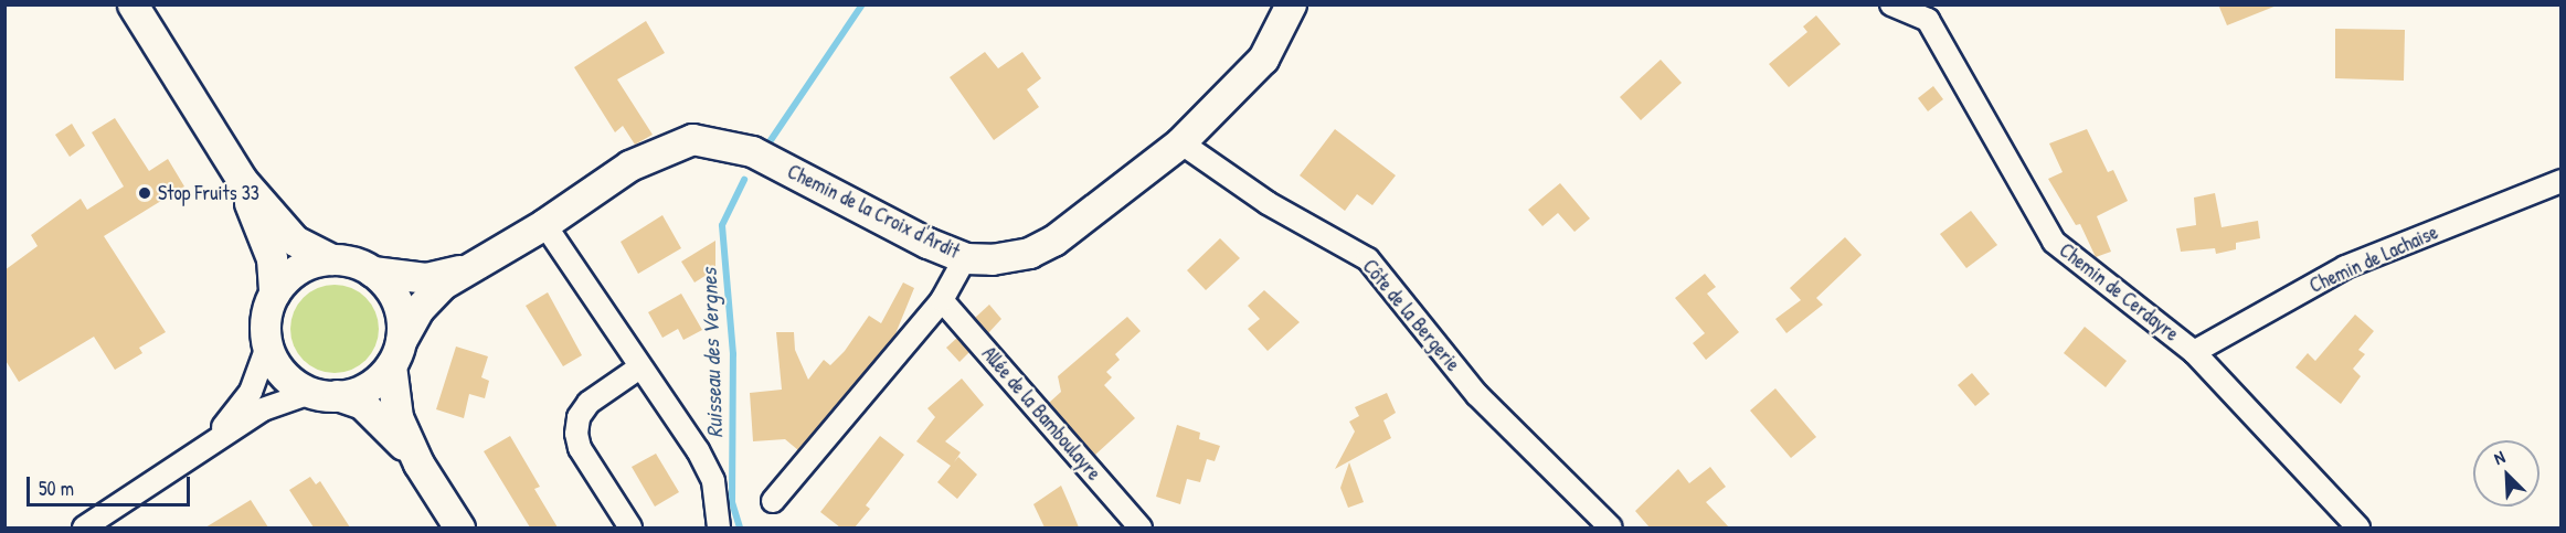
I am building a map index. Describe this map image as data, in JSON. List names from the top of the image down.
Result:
{
  "streets": {
    "street": [
      "Chemin de la Croix d'Ardit",
      "Chemin de Lachaise",
      "Chemin de Cerdayre",
      "Côte de la Bergerie",
      "Allée de la Bamboulayre"
    ]
  },
  "crossings": [
    ["Chemin de la Croix d'Ardit", "Côte de la Bergerie"],
    ["Chemin de Lachaise", "Chemin de Cerdayre"]
  ],
  "water": ["Ruisseau des Vergnes"],
  "places": ["Stop Fruits 33"],
  "scale_bar": "50 m",
  "north": "top left"
}
